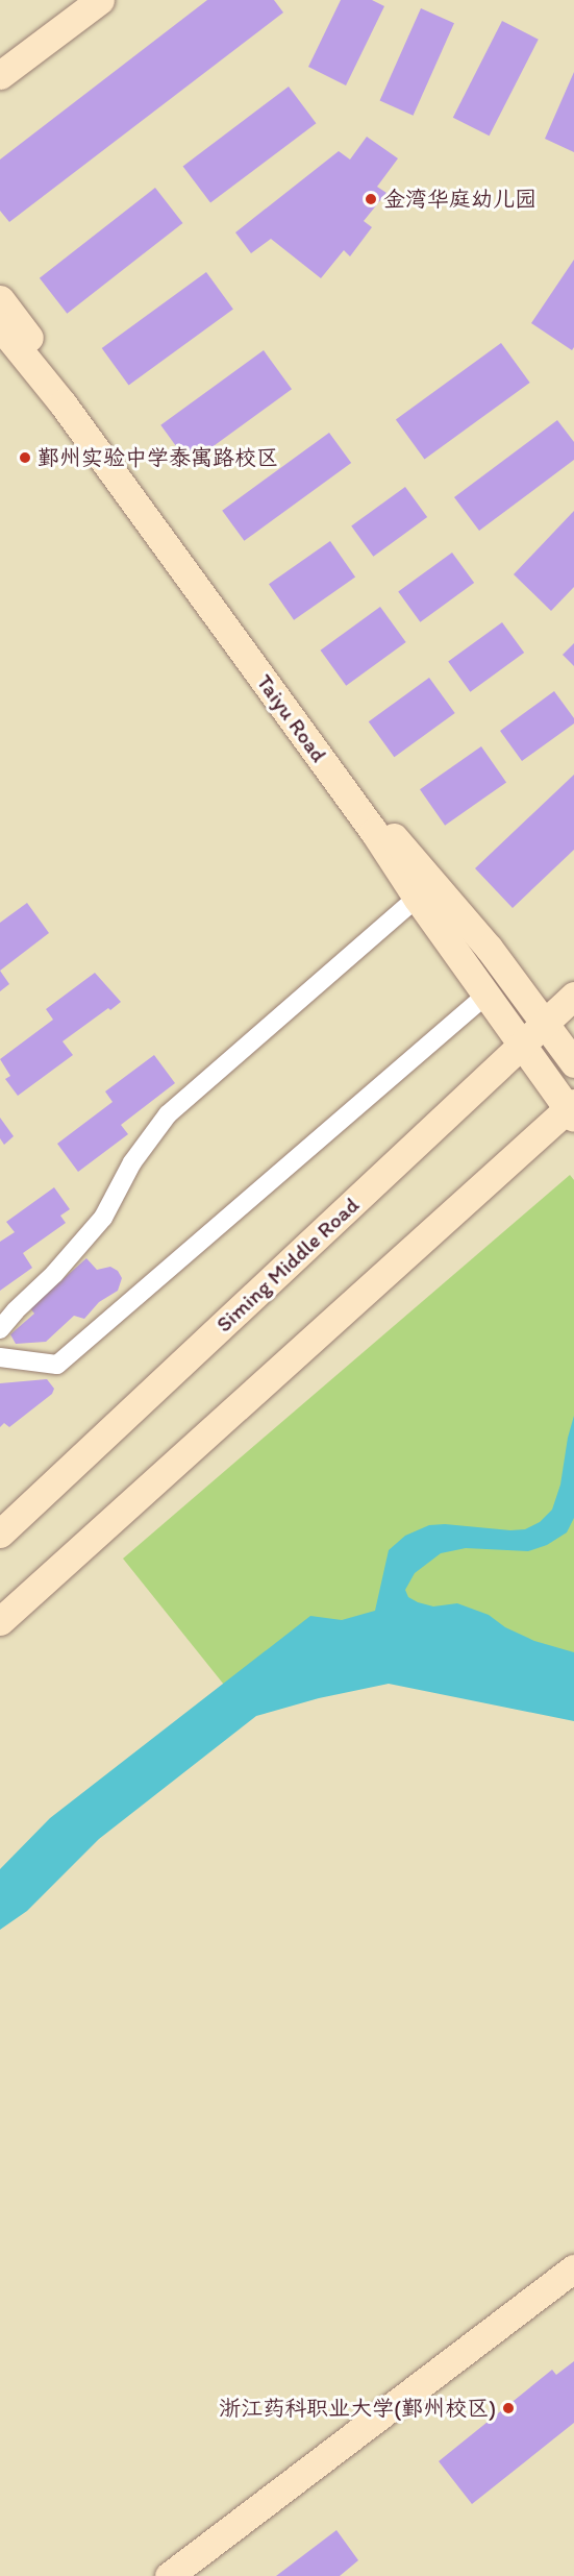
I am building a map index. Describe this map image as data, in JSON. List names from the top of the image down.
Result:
{
  "streets": {
    "main road": ["Taiyu Road", "Siming Middle Road"]
  },
  "crossings": [
    ["Taiyu Road", "Siming Middle Road"]
  ],
  "places": ["金湾华庭幼儿园", "鄞州实验中学泰寓路校区", "浙江药科职业大学(鄞州校区)"]
}
